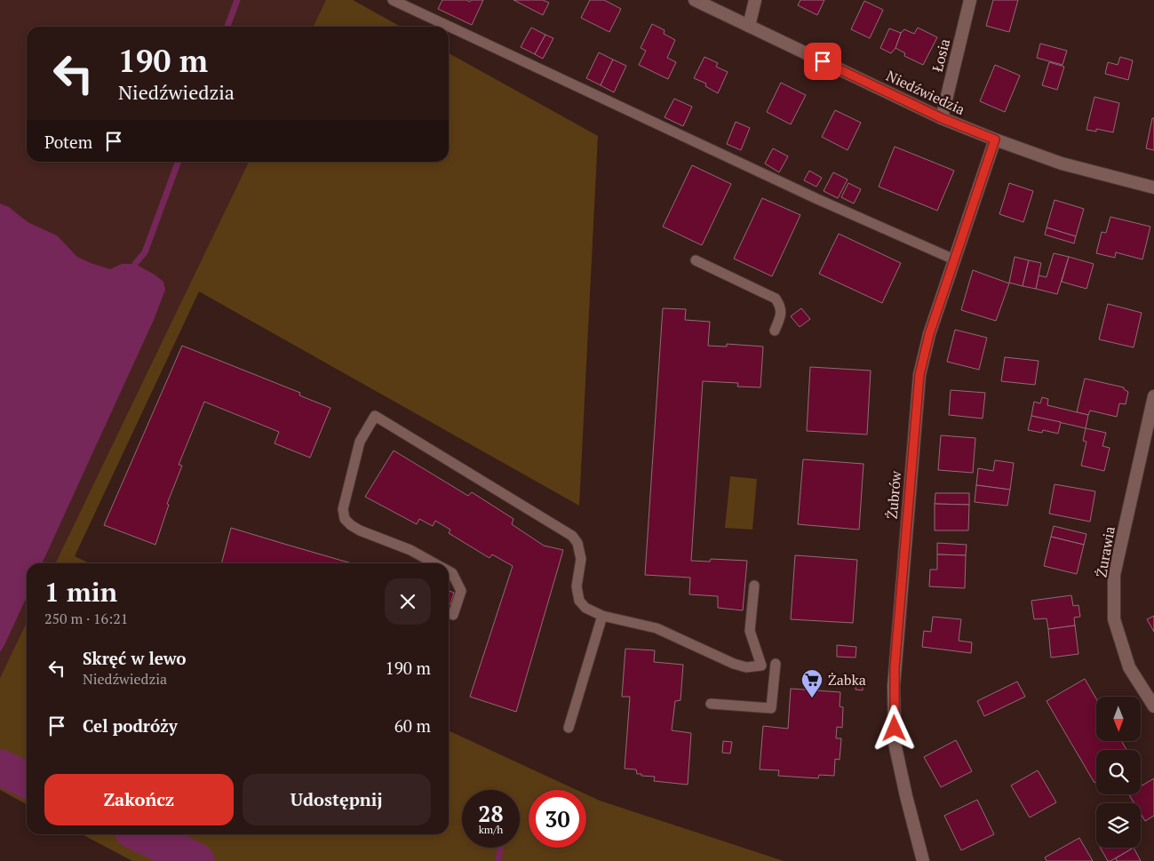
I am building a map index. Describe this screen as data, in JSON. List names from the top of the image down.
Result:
{
  "streets": {
    "street": [
      "Łosia",
      "Niedźwiedzia",
      "Żubrów",
      "Żurawia"
    ]
  },
  "crossings": [
    ["Łosia", "Niedźwiedzia"],
    ["Niedźwiedzia", "Żubrów"]
  ],
  "places": {
    "supermarket": ["Żabka"]
  },
  "north": "bottom",
  "page": {
    "turn": ["190 m", "Niedźwiedzia"],
    "then": "Potem",
    "heading": ["1 min", "250 m · 16:21"],
    "list": [
      {
        "name": "Skręć w lewo",
        "note": "Niedźwiedzia",
        "value": "190 m"
      },
      {
        "name": "Cel podróży",
        "value": "60 m"
      }
    ],
    "buttons": ["Zakończ", "Udostępnij"],
    "speed": "28 km/h",
    "limit": "30"
  }
}
